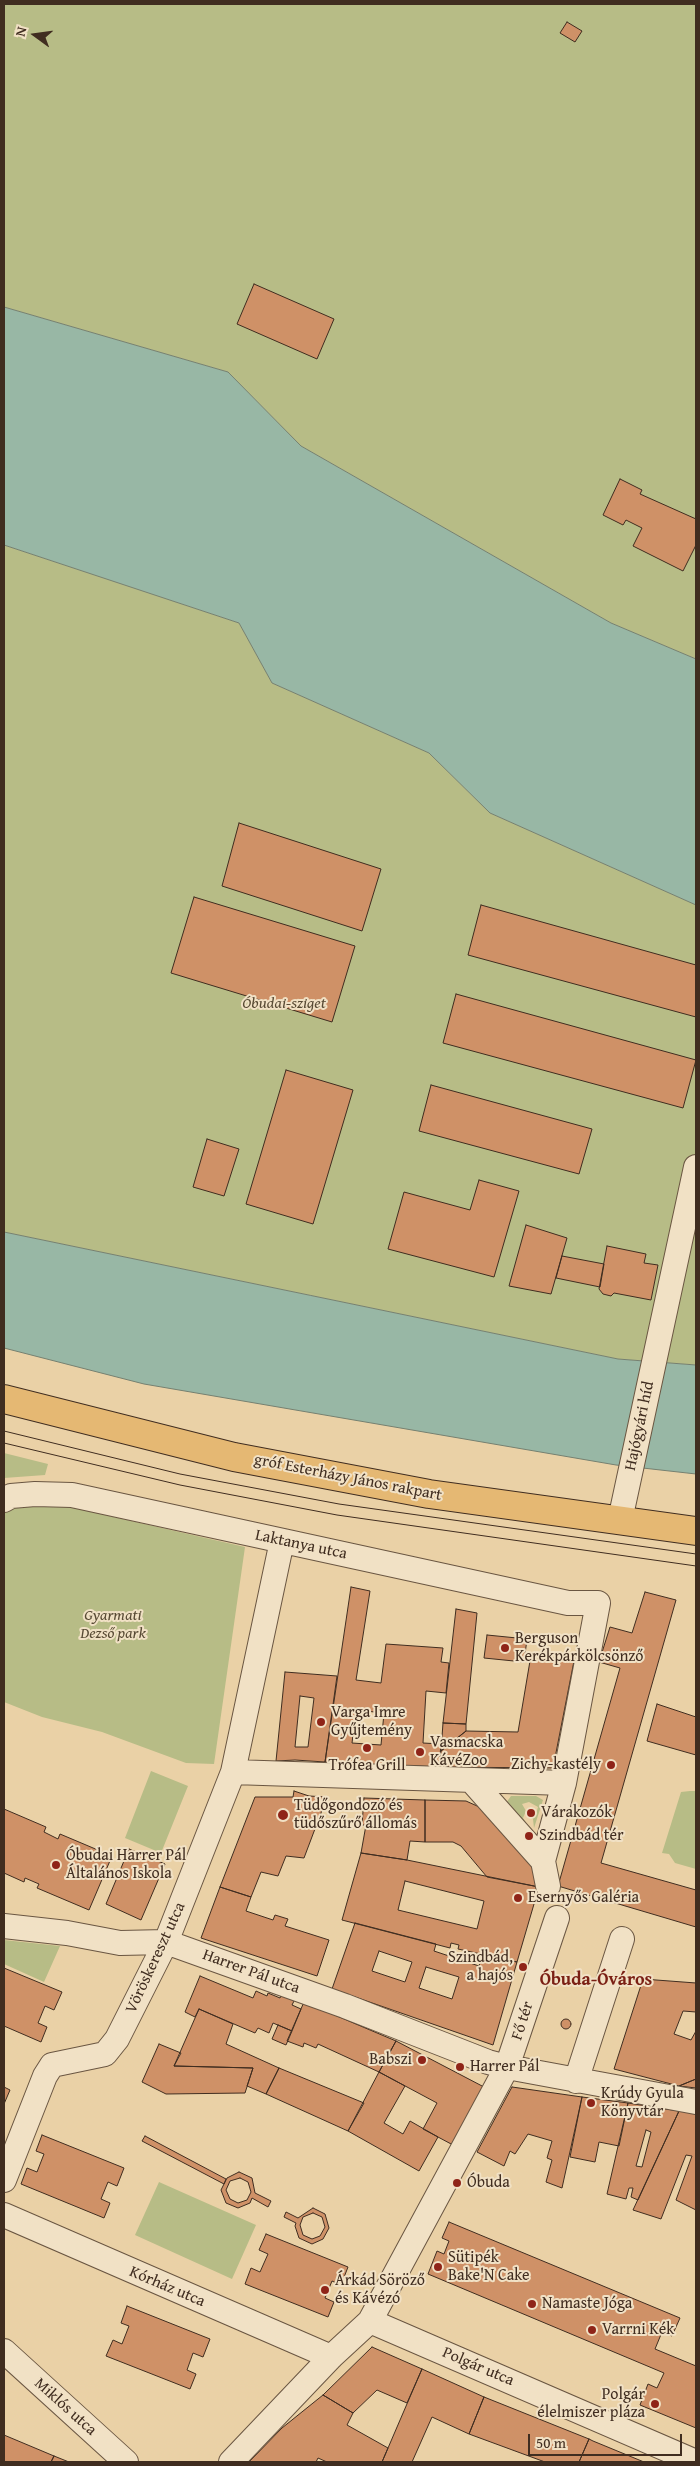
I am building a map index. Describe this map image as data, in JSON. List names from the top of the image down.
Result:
{
  "streets": {
    "main road": ["gróf Esterházy János rakpart"],
    "street": [
      "Hajógyári híd",
      "Laktanya utca",
      "Vöröskereszt utca",
      "Harrer Pál utca",
      "Fő tér",
      "Kórház utca",
      "Polgár utca",
      "Miklós utca"
    ]
  },
  "crossings": [
    ["Hajógyári híd", "gróf Esterházy János rakpart"],
    ["Laktanya utca", "Vöröskereszt utca"],
    ["Vöröskereszt utca", "Harrer Pál utca"],
    ["Harrer Pál utca", "Fő tér"]
  ],
  "districts": ["Óbuda-Óváros"],
  "parks": ["Óbudai-sziget", "Gyarmati Dezső park"],
  "places": [
    "Berguson Kerékpárkölcsönző",
    "Varga Imre Gyűjtemény",
    "Trófea Grill",
    "Vasmacska KávéZoo",
    "Zichy-kastély",
    "Várakozók",
    "Tüdőgondozó és tüdőszűrő állomás",
    "Szindbád tér",
    "Óbudai Harrer Pál Általános Iskola",
    "Esernyős Galéria",
    "Szindbád, a hajós",
    "Babszi",
    "Harrer Pál",
    "Krúdy Gyula Könyvtár",
    "Óbuda",
    "Sütipék Bake'N Cake",
    "Árkád Söröző és Kávézó",
    "Namaste Jóga",
    "Varrni Kék",
    "Polgár élelmiszer pláza"
  ],
  "scale_bar": "50 m",
  "north": "left"
}
